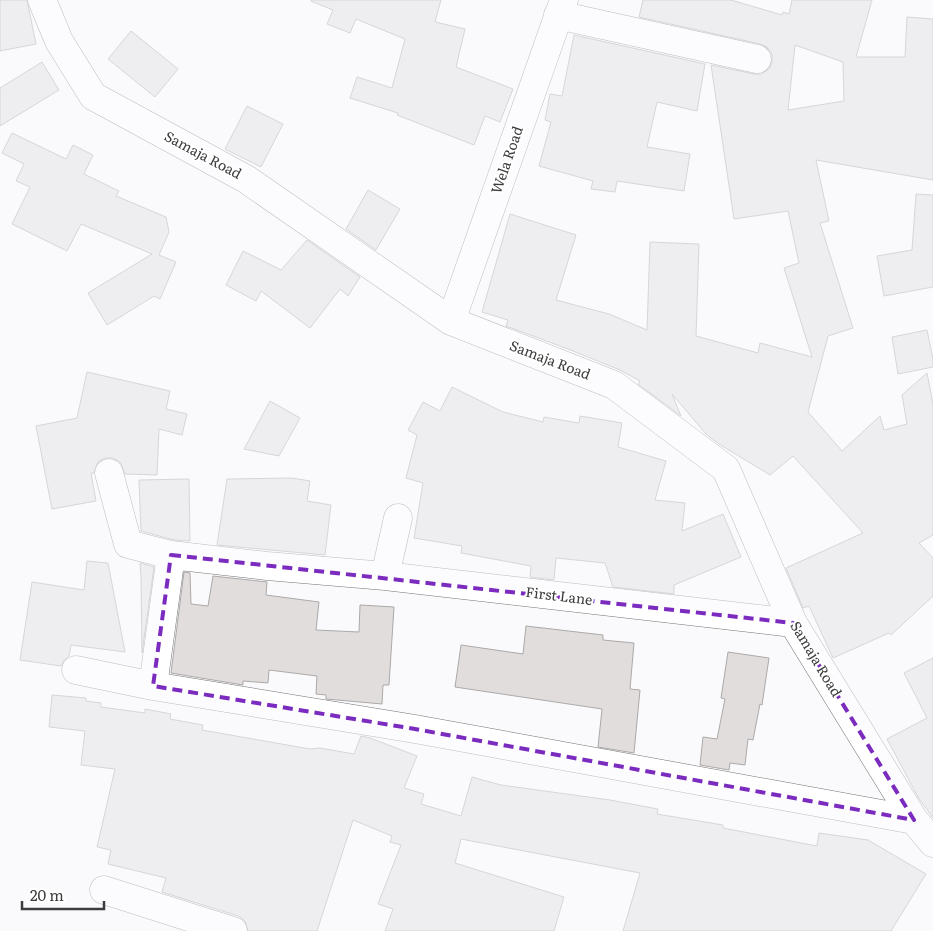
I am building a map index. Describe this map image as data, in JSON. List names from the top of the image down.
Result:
{
  "streets": {
    "street": ["Samaja Road", "Wela Road", "First Lane"]
  },
  "crossings": [
    ["Samaja Road", "Wela Road"],
    ["Samaja Road", "First Lane"]
  ],
  "scale_bar": "20 m"
}
